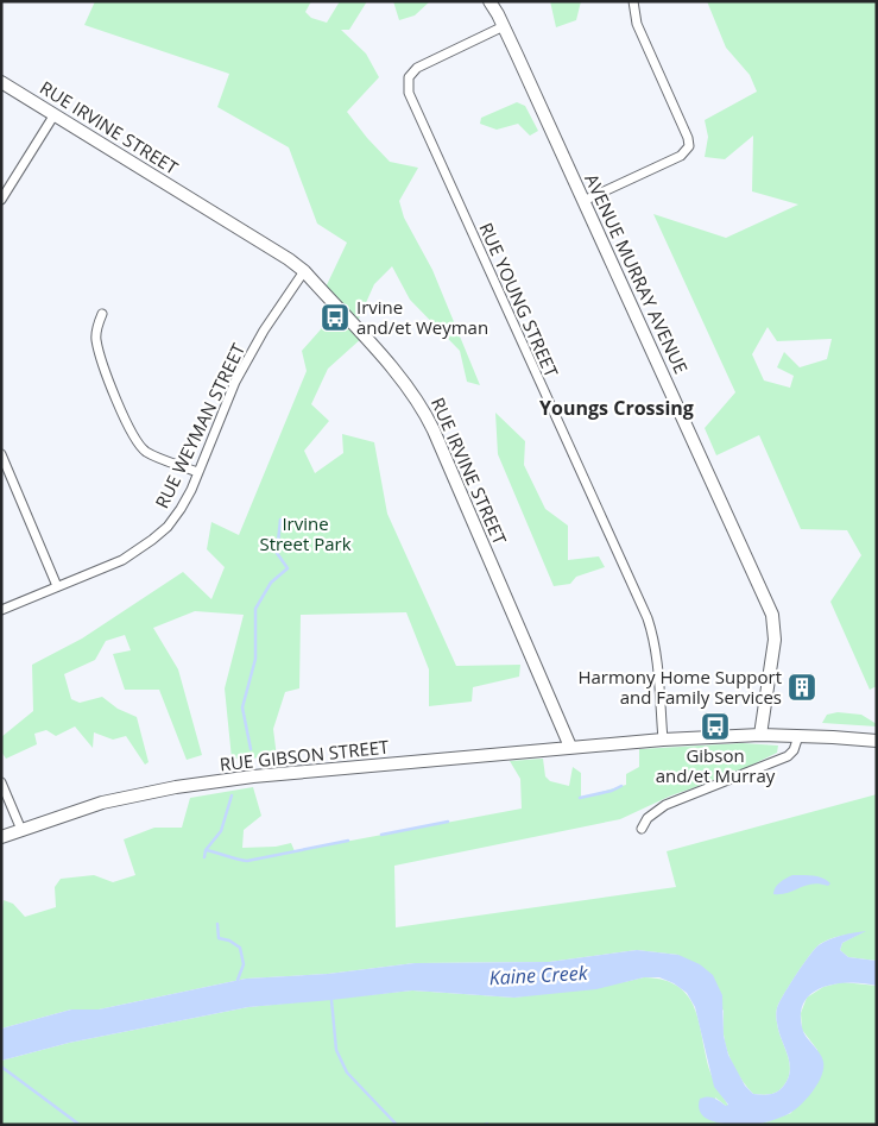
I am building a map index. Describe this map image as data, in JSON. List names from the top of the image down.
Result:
{
  "streets": {
    "street": [
      "RUE IRVINE STREET",
      "AVENUE MURRAY AVENUE",
      "RUE YOUNG STREET",
      "RUE WEYMAN STREET",
      "RUE GIBSON STREET"
    ]
  },
  "crossings": [
    ["RUE IRVINE STREET", "RUE WEYMAN STREET"],
    ["RUE IRVINE STREET", "RUE GIBSON STREET"],
    ["AVENUE MURRAY AVENUE", "RUE YOUNG STREET"],
    ["AVENUE MURRAY AVENUE", "RUE GIBSON STREET"],
    ["RUE YOUNG STREET", "RUE GIBSON STREET"]
  ],
  "districts": ["Youngs Crossing"],
  "water": ["Kaine Creek"],
  "parks": ["Irvine Street Park"],
  "places": {
    "bus stop": ["Irvine and/et Weyman", "Gibson and/et Murray"],
    "building": ["Harmony Home Support and Family Services"]
  }
}
